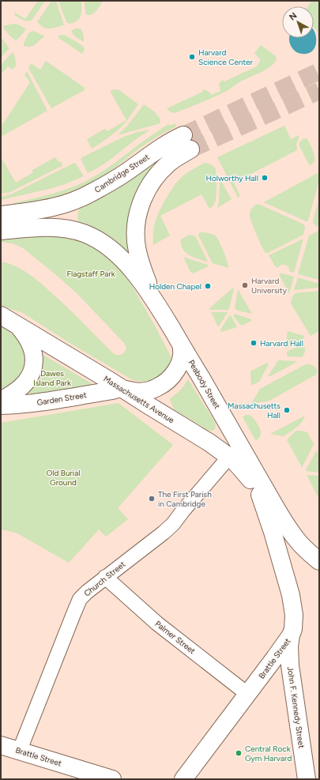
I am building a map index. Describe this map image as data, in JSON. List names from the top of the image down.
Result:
{
  "streets": {
    "main road": [
      "Cambridge Street",
      "Peabody Street",
      "Garden Street",
      "Massachusetts Avenue",
      "Brattle Street",
      "John F. Kennedy Street"
    ],
    "street": ["Church Street", "Palmer Street"]
  },
  "crossings": [
    ["Cambridge Street", "Peabody Street"],
    ["Peabody Street", "Brattle Street"],
    ["Garden Street", "Massachusetts Avenue"],
    ["Massachusetts Avenue", "Church Street"],
    ["Massachusetts Avenue", "Brattle Street"],
    ["Church Street", "Palmer Street"],
    ["Church Street", "Brattle Street"],
    ["Palmer Street", "Brattle Street"],
    ["Brattle Street", "John F. Kennedy Street"]
  ],
  "parks": ["Flagstaff Park", "Dawes Island Park", "Old Burial Ground"],
  "places": [
    "Harvard Science Center",
    "Holworthy Hall",
    "Harvard University",
    "Holden Chapel",
    "Harvard Hall",
    "Massachusetts Hall",
    "The First Parish in Cambridge",
    "Central Rock Gym Harvard"
  ],
  "north": "top left"
}
